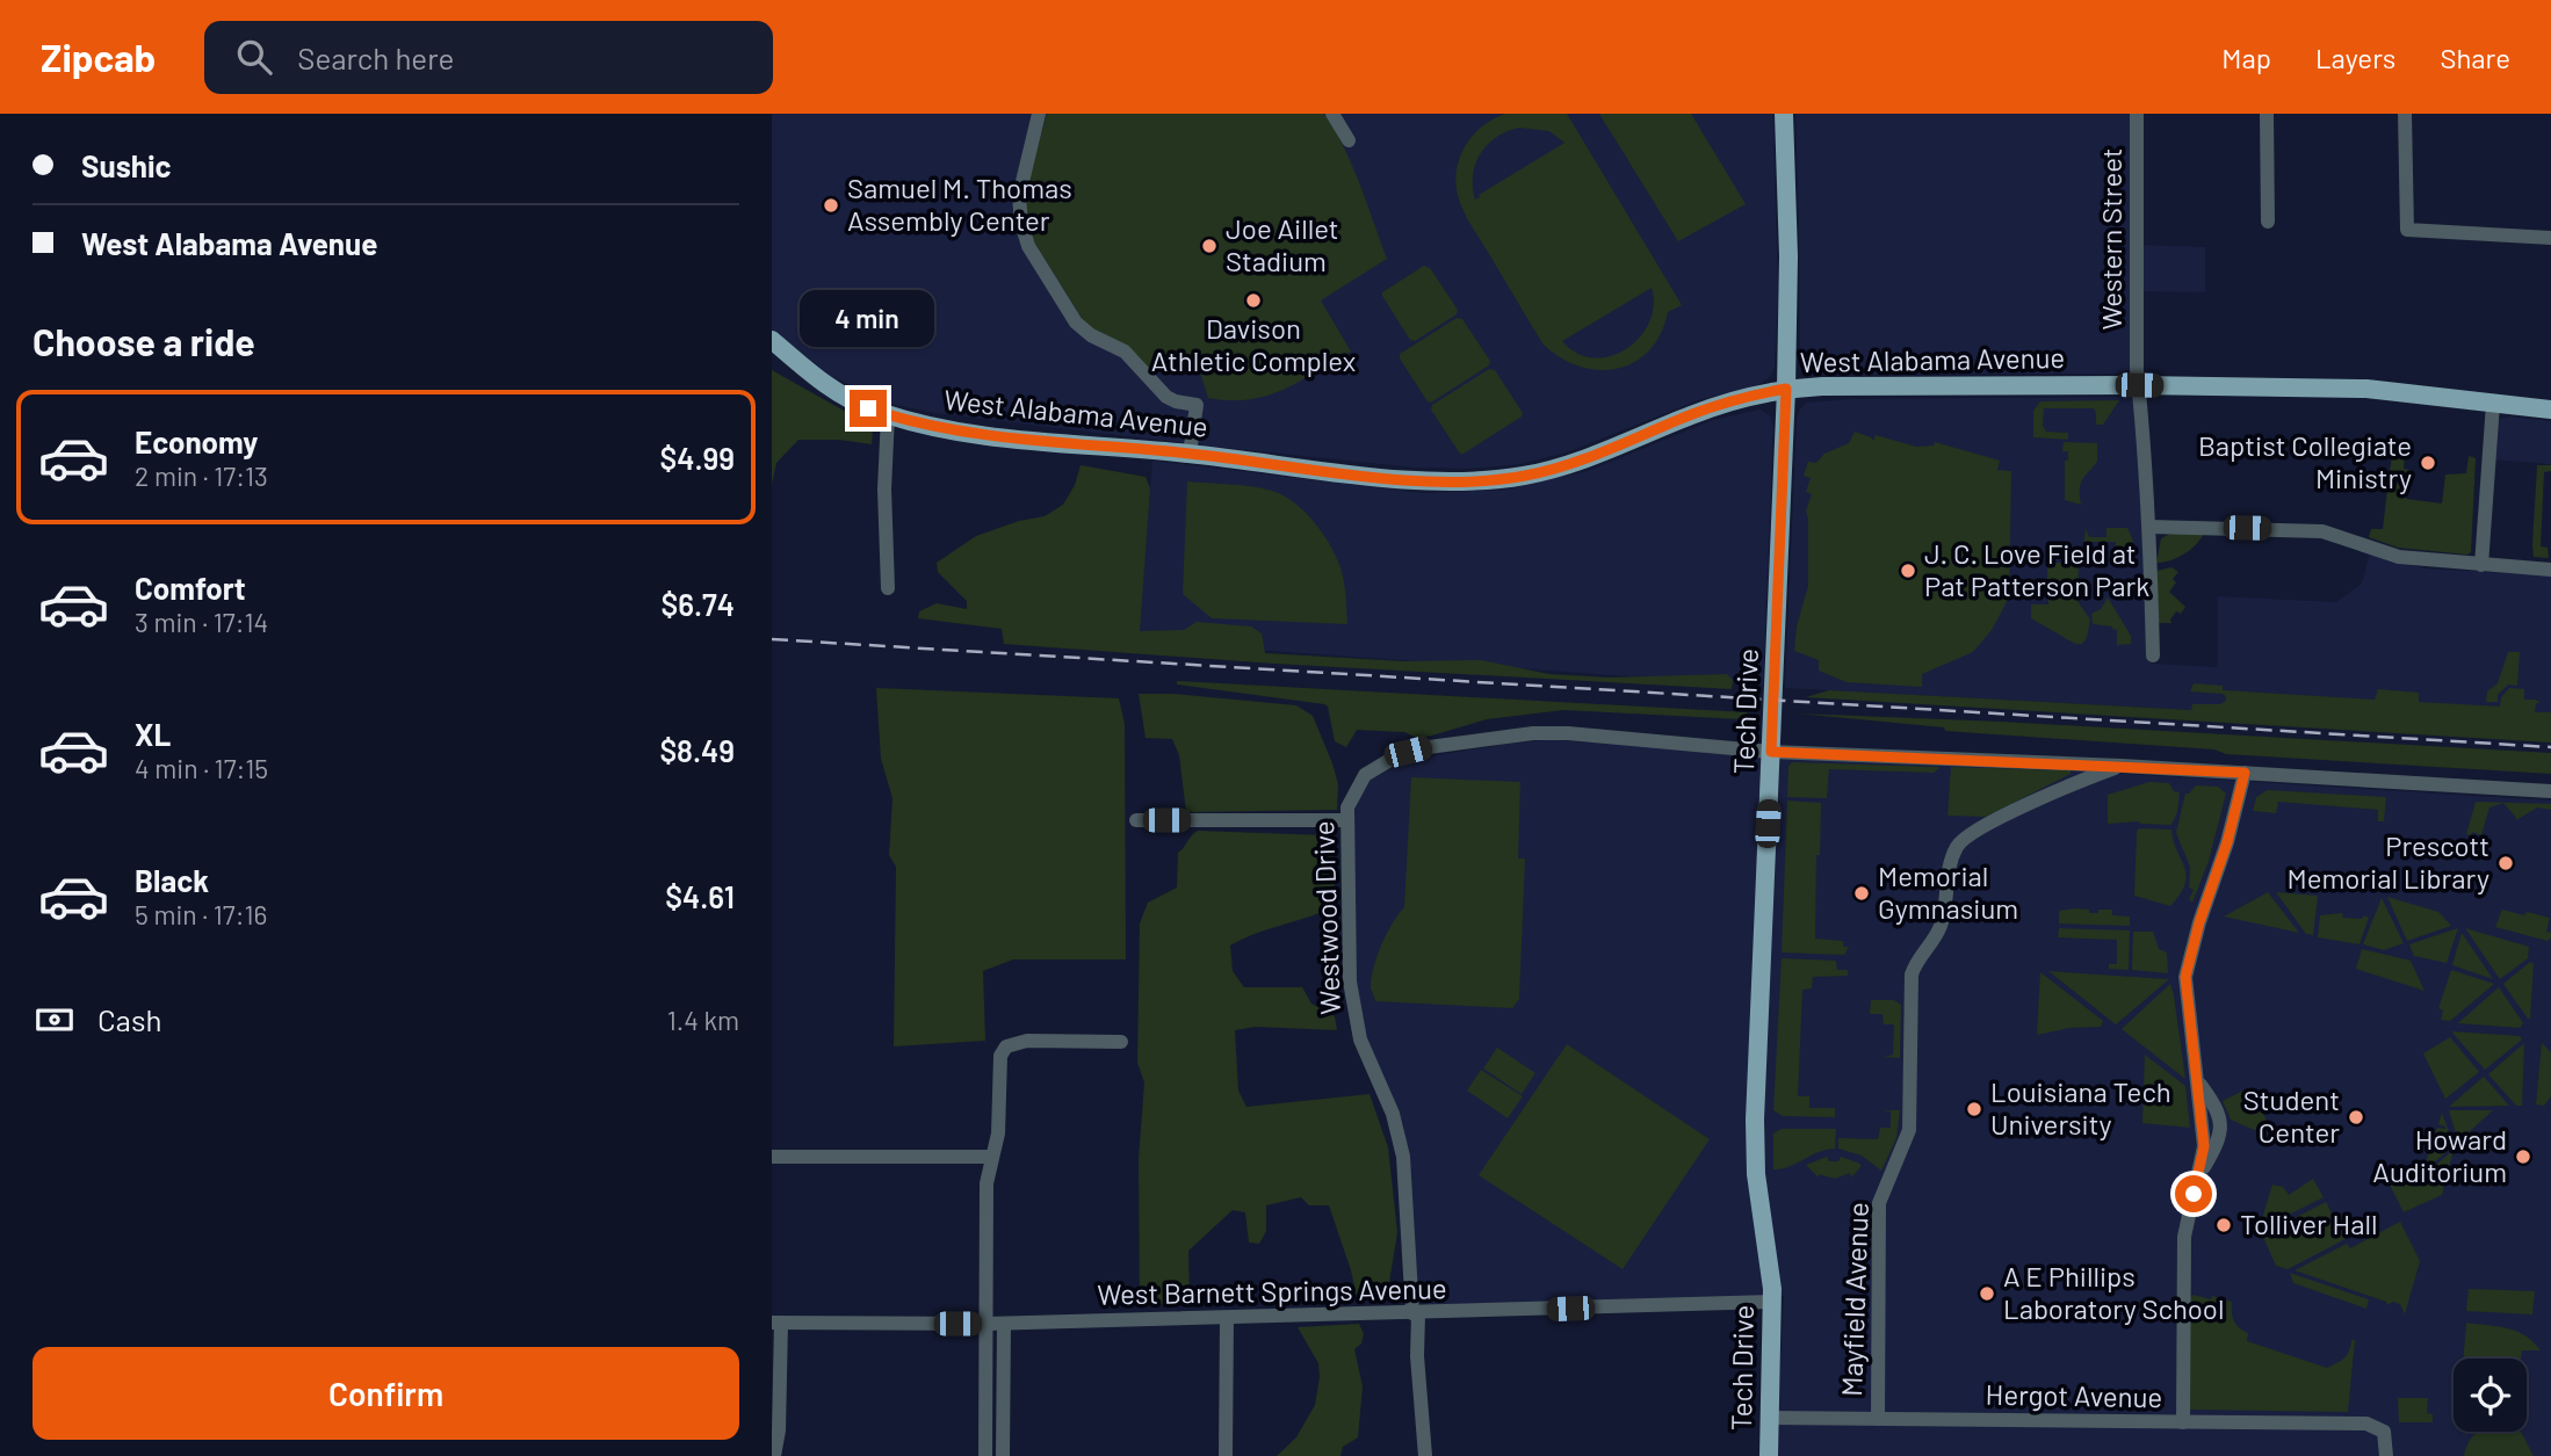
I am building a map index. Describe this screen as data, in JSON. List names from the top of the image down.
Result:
{
  "streets": {
    "main road": ["West Alabama Avenue", "Tech Drive"],
    "street": [
      "Western Street",
      "Westwood Drive",
      "West Barnett Springs Avenue",
      "Mayfield Avenue",
      "Hergot Avenue"
    ]
  },
  "crossings": [
    ["Western Street", "West Alabama Avenue"],
    ["West Alabama Avenue", "Tech Drive"],
    ["Tech Drive", "Westwood Drive"],
    ["Tech Drive", "West Barnett Springs Avenue"],
    ["Tech Drive", "Hergot Avenue"],
    ["Westwood Drive", "West Barnett Springs Avenue"],
    ["Mayfield Avenue", "Hergot Avenue"]
  ],
  "places": [
    "Samuel M. Thomas Assembly Center",
    "Joe Aillet Stadium",
    "Davison Athletic Complex",
    "Baptist Collegiate Ministry",
    "J. C. Love Field at Pat Patterson Park",
    "Prescott Memorial Library",
    "Memorial Gymnasium",
    "Louisiana Tech University",
    "Student Center",
    "Howard Auditorium",
    "Tolliver Hall",
    "A E Phillips Laboratory School"
  ],
  "page": {
    "header": "Zipcab",
    "search": "Search here",
    "nav": ["Map", "Layers", "Share"],
    "banner": ["Sushic", "West Alabama Avenue"],
    "bubble": "4 min",
    "heading": "Choose a ride",
    "list": [
      {
        "name": "Economy",
        "note": "2 min · 17:13",
        "value": "$4.99"
      },
      {
        "name": "Comfort",
        "note": "3 min · 17:14",
        "value": "$6.74"
      },
      {
        "name": "XL",
        "note": "4 min · 17:15",
        "value": "$8.49"
      },
      {
        "name": "Black",
        "note": "5 min · 17:16",
        "value": "$4.61"
      }
    ],
    "pay": ["Cash", "1.4 km"],
    "buttons": "Confirm"
  }
}
